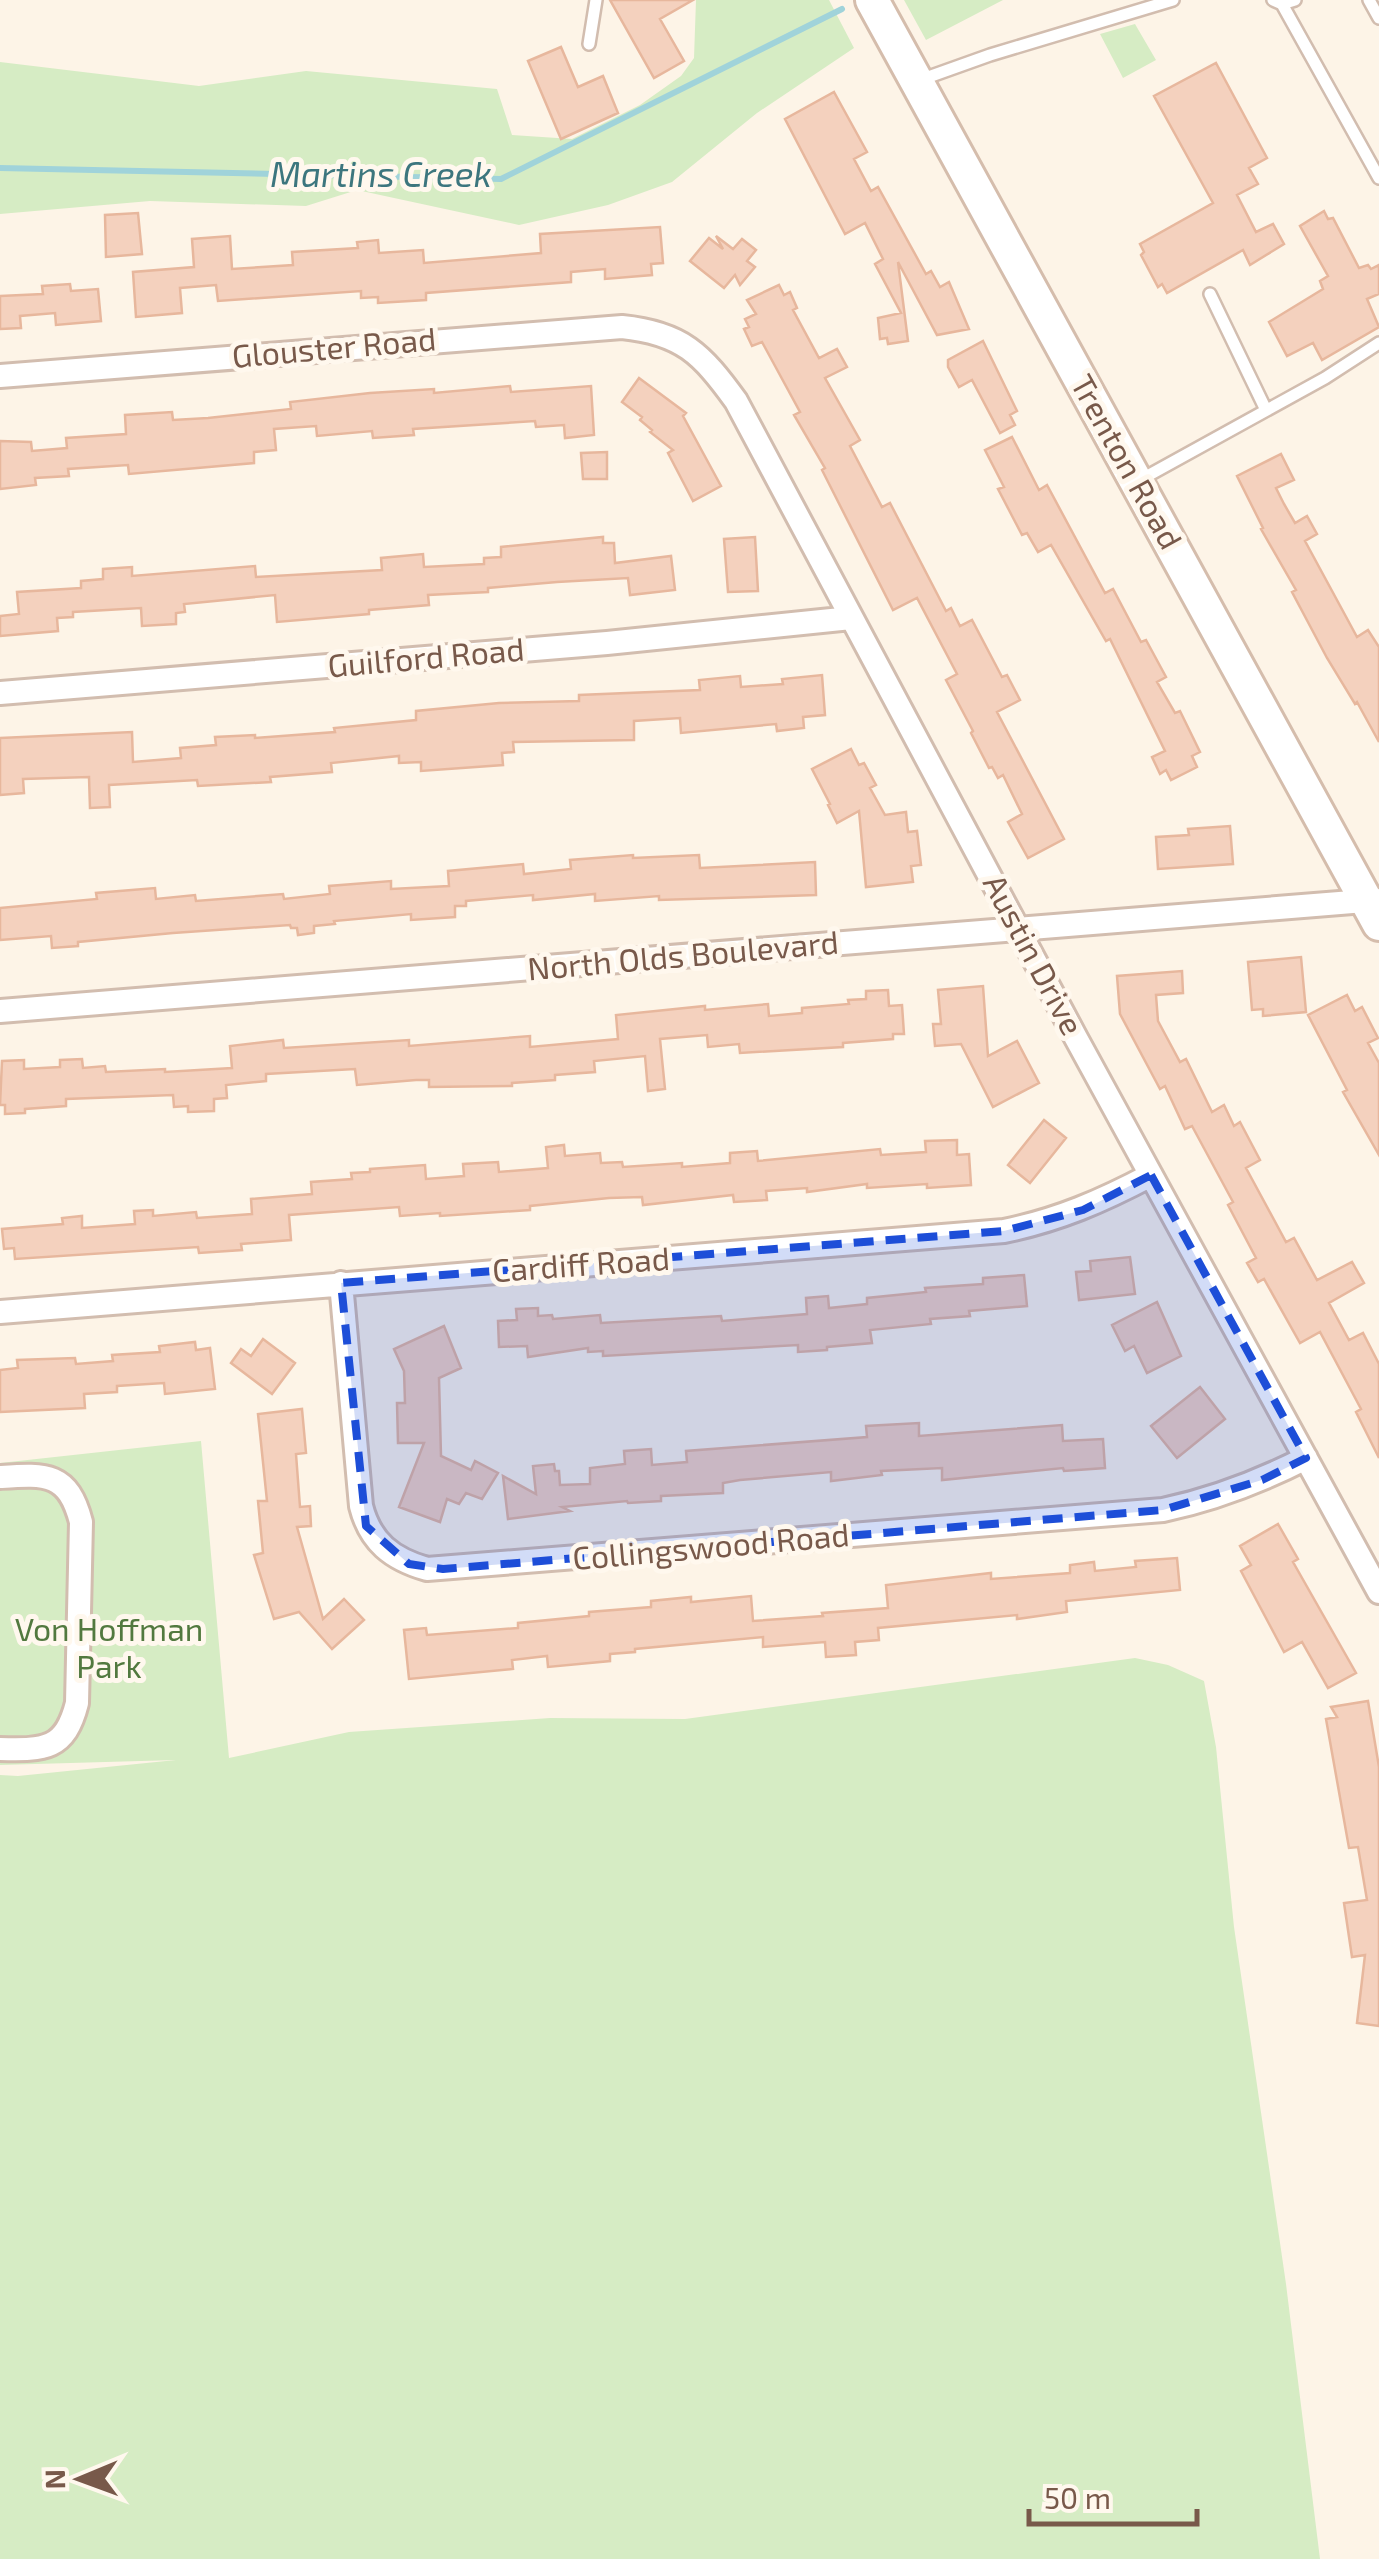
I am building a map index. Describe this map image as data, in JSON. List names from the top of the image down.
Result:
{
  "streets": {
    "main road": ["Trenton Road"],
    "street": [
      "Glouster Road",
      "Guilford Road",
      "Austin Drive",
      "North Olds Boulevard",
      "Cardiff Road",
      "Collingswood Road"
    ]
  },
  "crossings": [
    ["Glouster Road", "Austin Drive"],
    ["Trenton Road", "North Olds Boulevard"],
    ["Guilford Road", "Austin Drive"],
    ["Austin Drive", "North Olds Boulevard"],
    ["Austin Drive", "Cardiff Road"],
    ["Austin Drive", "Collingswood Road"],
    ["Cardiff Road", "Collingswood Road"]
  ],
  "water": ["Martins Creek"],
  "parks": ["Von Hoffman Park"],
  "scale_bar": "50 m",
  "north": "left"
}
